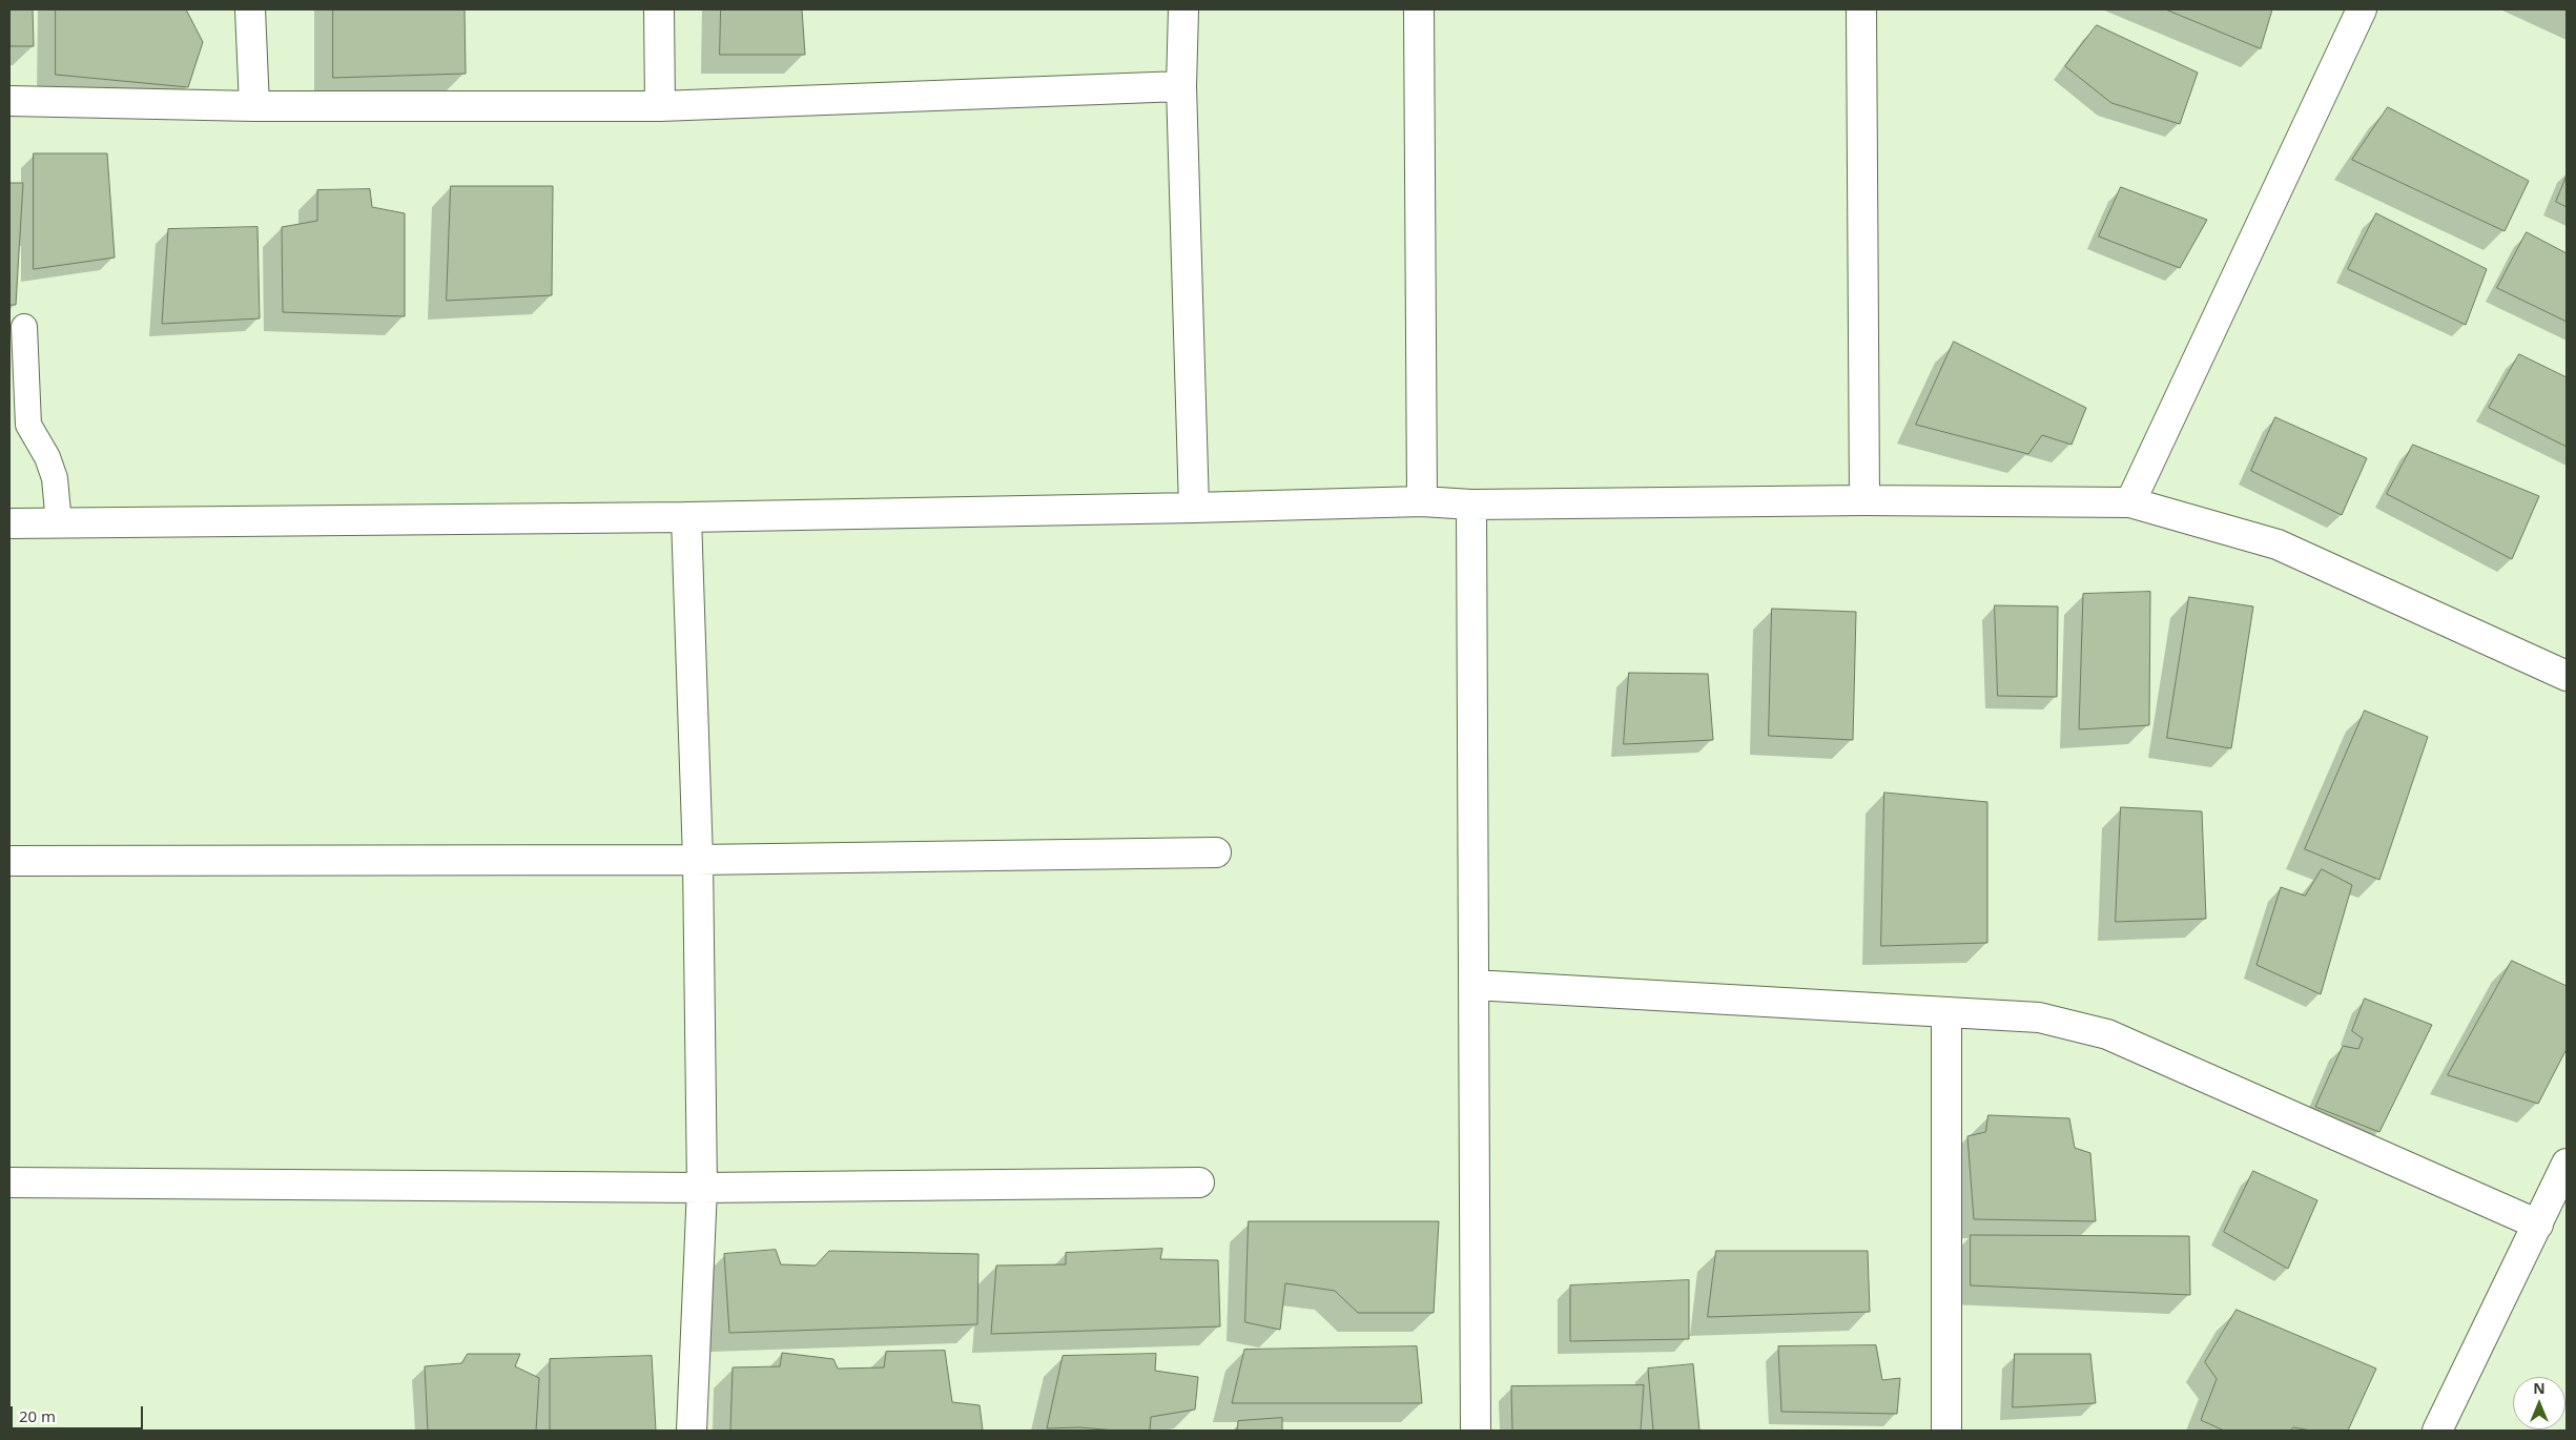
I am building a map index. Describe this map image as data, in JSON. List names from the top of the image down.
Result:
{
  "scale_bar": "20 m",
  "north": "top"
}
